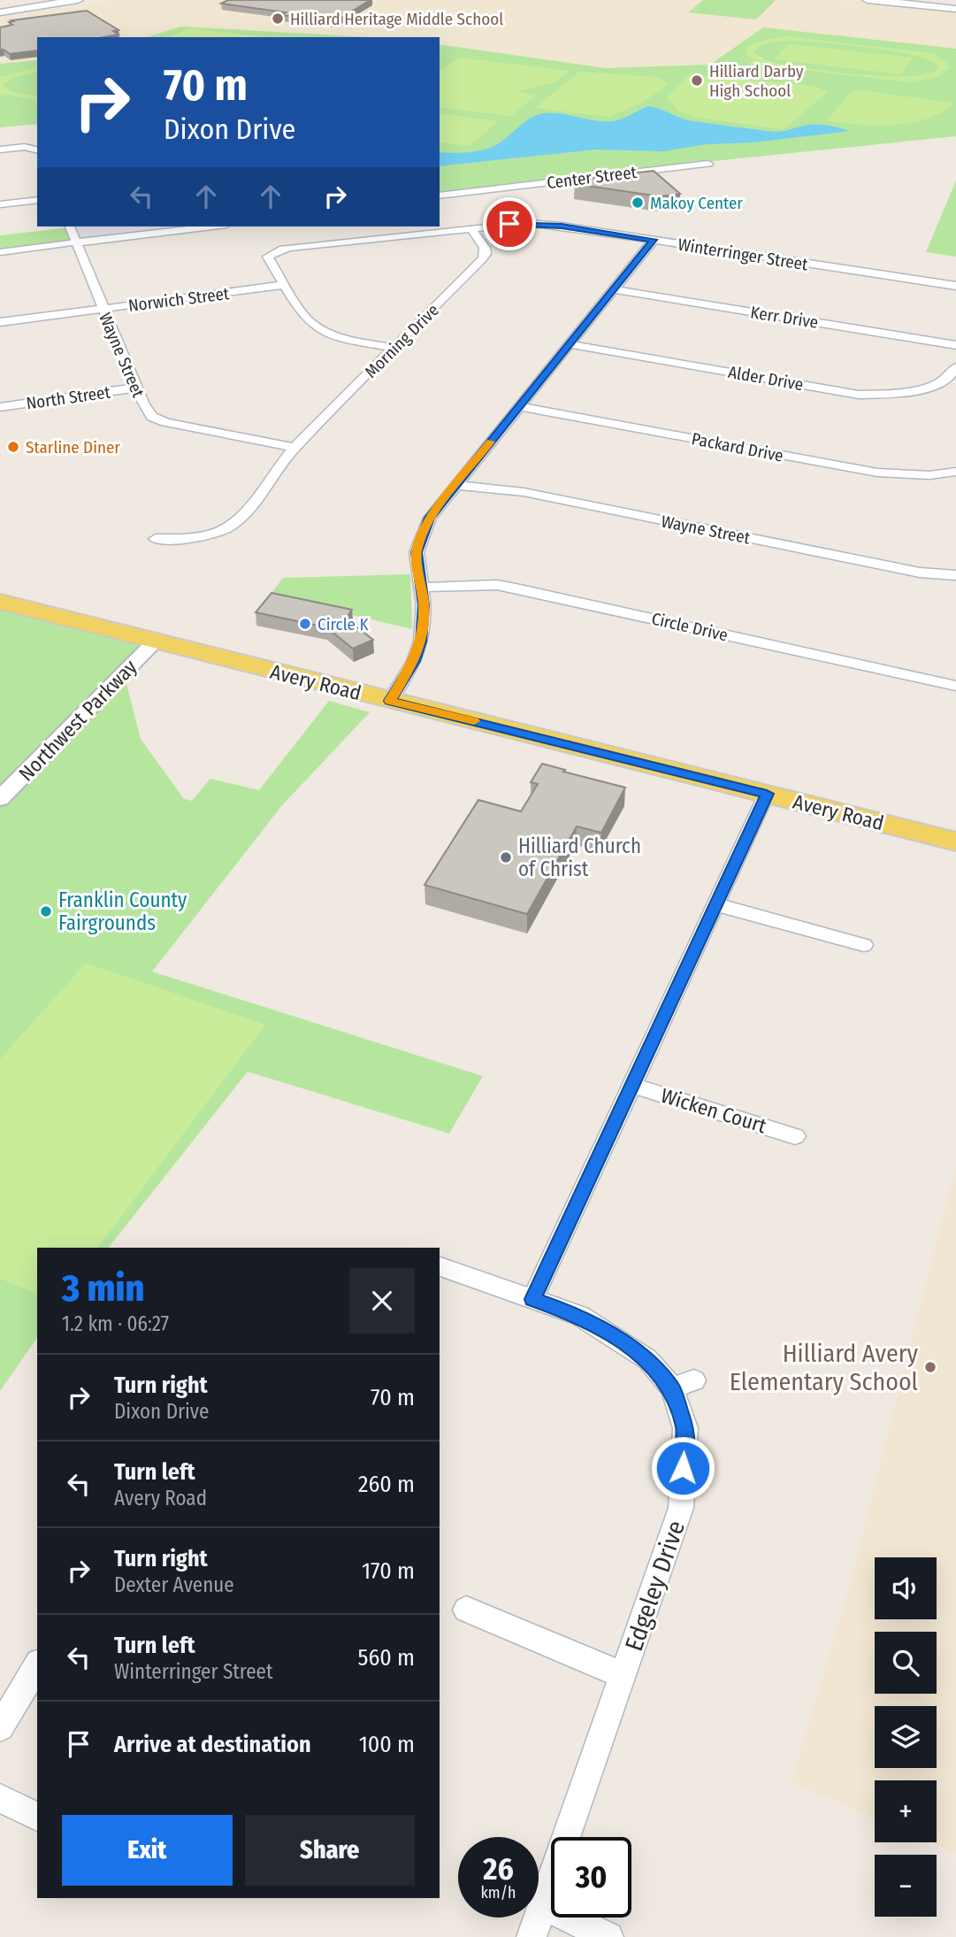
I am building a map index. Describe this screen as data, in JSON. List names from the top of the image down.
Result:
{
  "streets": {
    "main road": ["Avery Road"],
    "street": [
      "Center Street",
      "Winterringer Street",
      "Norwich Street",
      "Kerr Drive",
      "Morning Drive",
      "Wayne Street",
      "Alder Drive",
      "North Street",
      "Packard Drive",
      "Circle Drive",
      "Northwest Parkway",
      "Wicken Court",
      "Edgeley Drive"
    ]
  },
  "crossings": [
    ["Winterringer Street", "Norwich Street"],
    ["Winterringer Street", "Morning Drive"],
    ["Norwich Street", "Wayne Street"],
    ["Morning Drive", "Wayne Street"],
    ["Wayne Street", "North Street"],
    ["Avery Road", "Northwest Parkway"]
  ],
  "places": [
    "Hilliard Heritage Middle School",
    "Hilliard Darby High School",
    "Makoy Center",
    "Starline Diner",
    "Circle K",
    "Hilliard Church of Christ",
    "Franklin County Fairgrounds",
    "Hilliard Avery Elementary School"
  ],
  "page": {
    "turn": ["70 m", "Dixon Drive"],
    "heading": ["3 min", "1.2 km · 06:27"],
    "list": [
      {
        "name": "Turn right",
        "note": "Dixon Drive",
        "value": "70 m"
      },
      {
        "name": "Turn left",
        "note": "Avery Road",
        "value": "260 m"
      },
      {
        "name": "Turn right",
        "note": "Dexter Avenue",
        "value": "170 m"
      },
      {
        "name": "Turn left",
        "note": "Winterringer Street",
        "value": "560 m"
      },
      {
        "name": "Arrive at destination",
        "value": "100 m"
      }
    ],
    "map_buttons": ["+", "−"],
    "buttons": ["Exit", "Share"],
    "speed": "26 km/h",
    "limit": "30"
  }
}
